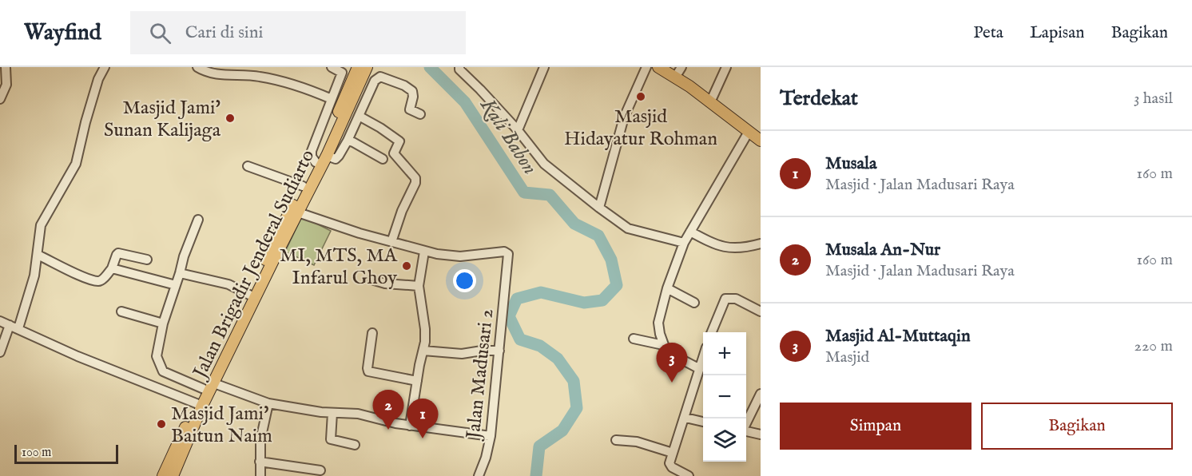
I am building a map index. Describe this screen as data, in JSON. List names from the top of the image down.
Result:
{
  "streets": {
    "main road": ["Jalan Brigadir Jenderal Sudiarto"],
    "street": ["Jalan Madusari 2"]
  },
  "water": ["Kali Babon"],
  "places": [
    "Masjid Hidayatur Rohman",
    "Masjid Jami' Sunan Kalijaga",
    "MI, MTS, MA Infarul Ghoy",
    "Masjid Jami' Baitun Naim"
  ],
  "scale_bar": "100 m",
  "page": {
    "header": "Wayfind",
    "search": "Cari di sini",
    "nav": ["Peta", "Lapisan", "Bagikan"],
    "heading": ["Terdekat", "3 hasil"],
    "list": [
      {
        "mark": "1",
        "name": "Musala",
        "note": "Masjid · Jalan Madusari Raya",
        "value": "160 m"
      },
      {
        "mark": "2",
        "name": "Musala An-Nur",
        "note": "Masjid · Jalan Madusari Raya",
        "value": "160 m"
      },
      {
        "mark": "3",
        "name": "Masjid Al-Muttaqin",
        "note": "Masjid",
        "value": "220 m"
      }
    ],
    "map_buttons": ["+", "−"],
    "pins": ["3", "2", "1"],
    "buttons": ["Simpan", "Bagikan"],
    "scale": "100 m"
  }
}
